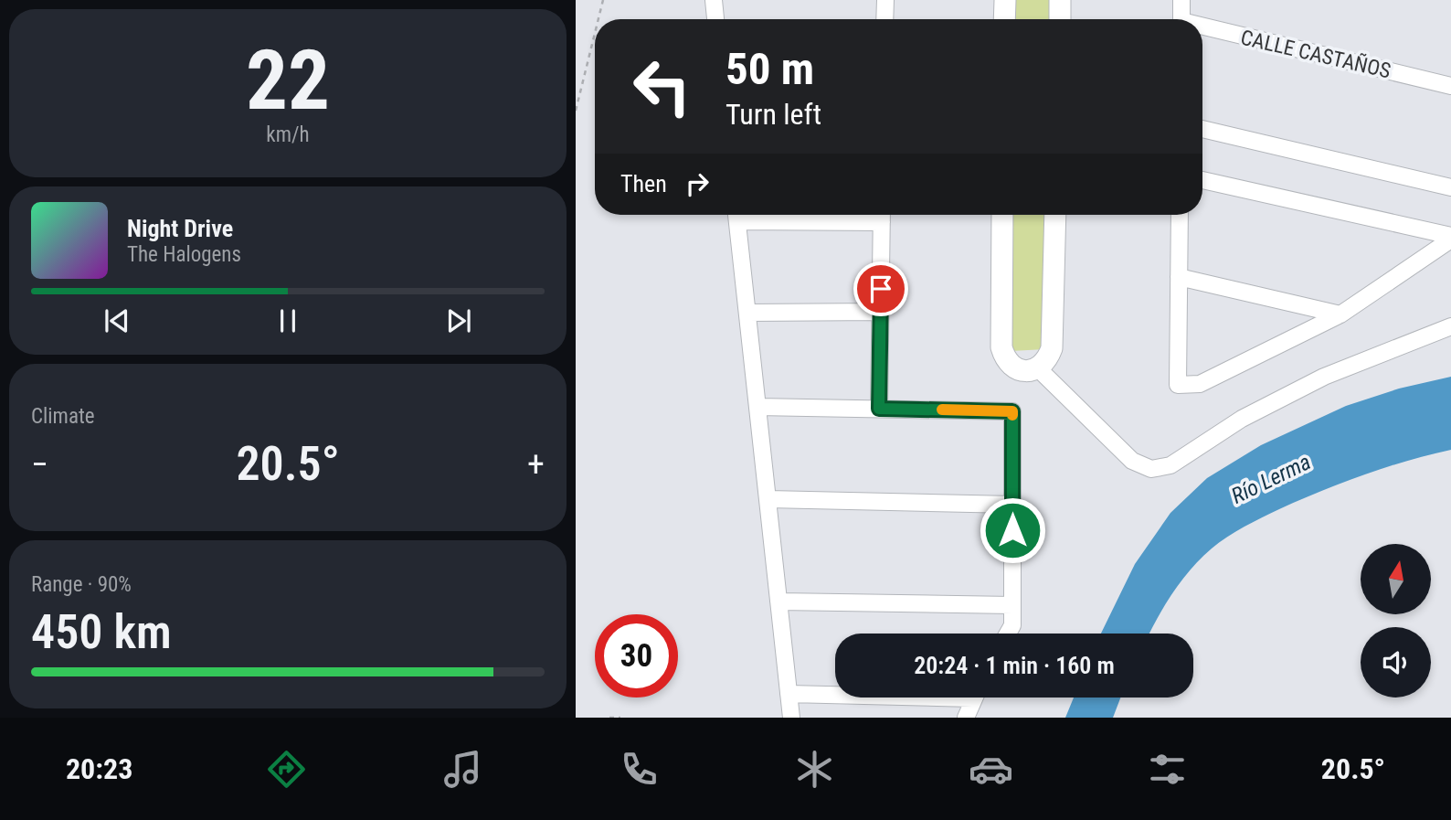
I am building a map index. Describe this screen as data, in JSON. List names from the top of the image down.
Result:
{
  "streets": {
    "street": ["CALLE CASTAÑOS"]
  },
  "water": ["Río Lerma"],
  "north": "top",
  "page": {
    "tile": [
      ["22", "km/h"],
      "Climate",
      ["Range · 90%", "450 km"]
    ],
    "turn": ["50 m", "Turn left"],
    "then": "Then",
    "song": ["Night Drive", "The Halogens"],
    "heat": ["−", "20.5°", "+"],
    "limit": "30",
    "trip": "20:24 · 1 min · 160 m",
    "tabs": ["20:23", "20.5°"]
  }
}
